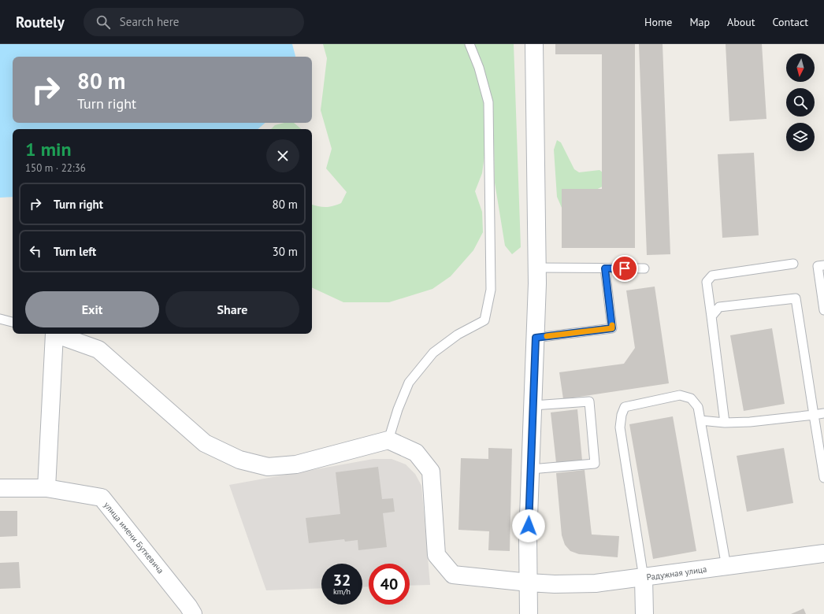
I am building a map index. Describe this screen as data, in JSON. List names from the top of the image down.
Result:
{
  "streets": {
    "street": ["улица имени Буткевича", "Радужная улица"]
  },
  "north": "bottom",
  "page": {
    "header": "Routely",
    "search": "Search here",
    "nav": [
      "Home",
      "Map",
      "About",
      "Contact"
    ],
    "turn": ["80 m", "Turn right"],
    "heading": ["1 min", "150 m · 22:36"],
    "list": [
      {
        "name": "Turn right",
        "value": "80 m"
      },
      {
        "name": "Turn left",
        "value": "30 m"
      }
    ],
    "buttons": ["Exit", "Share"],
    "speed": "32 km/h",
    "limit": "40"
  }
}
